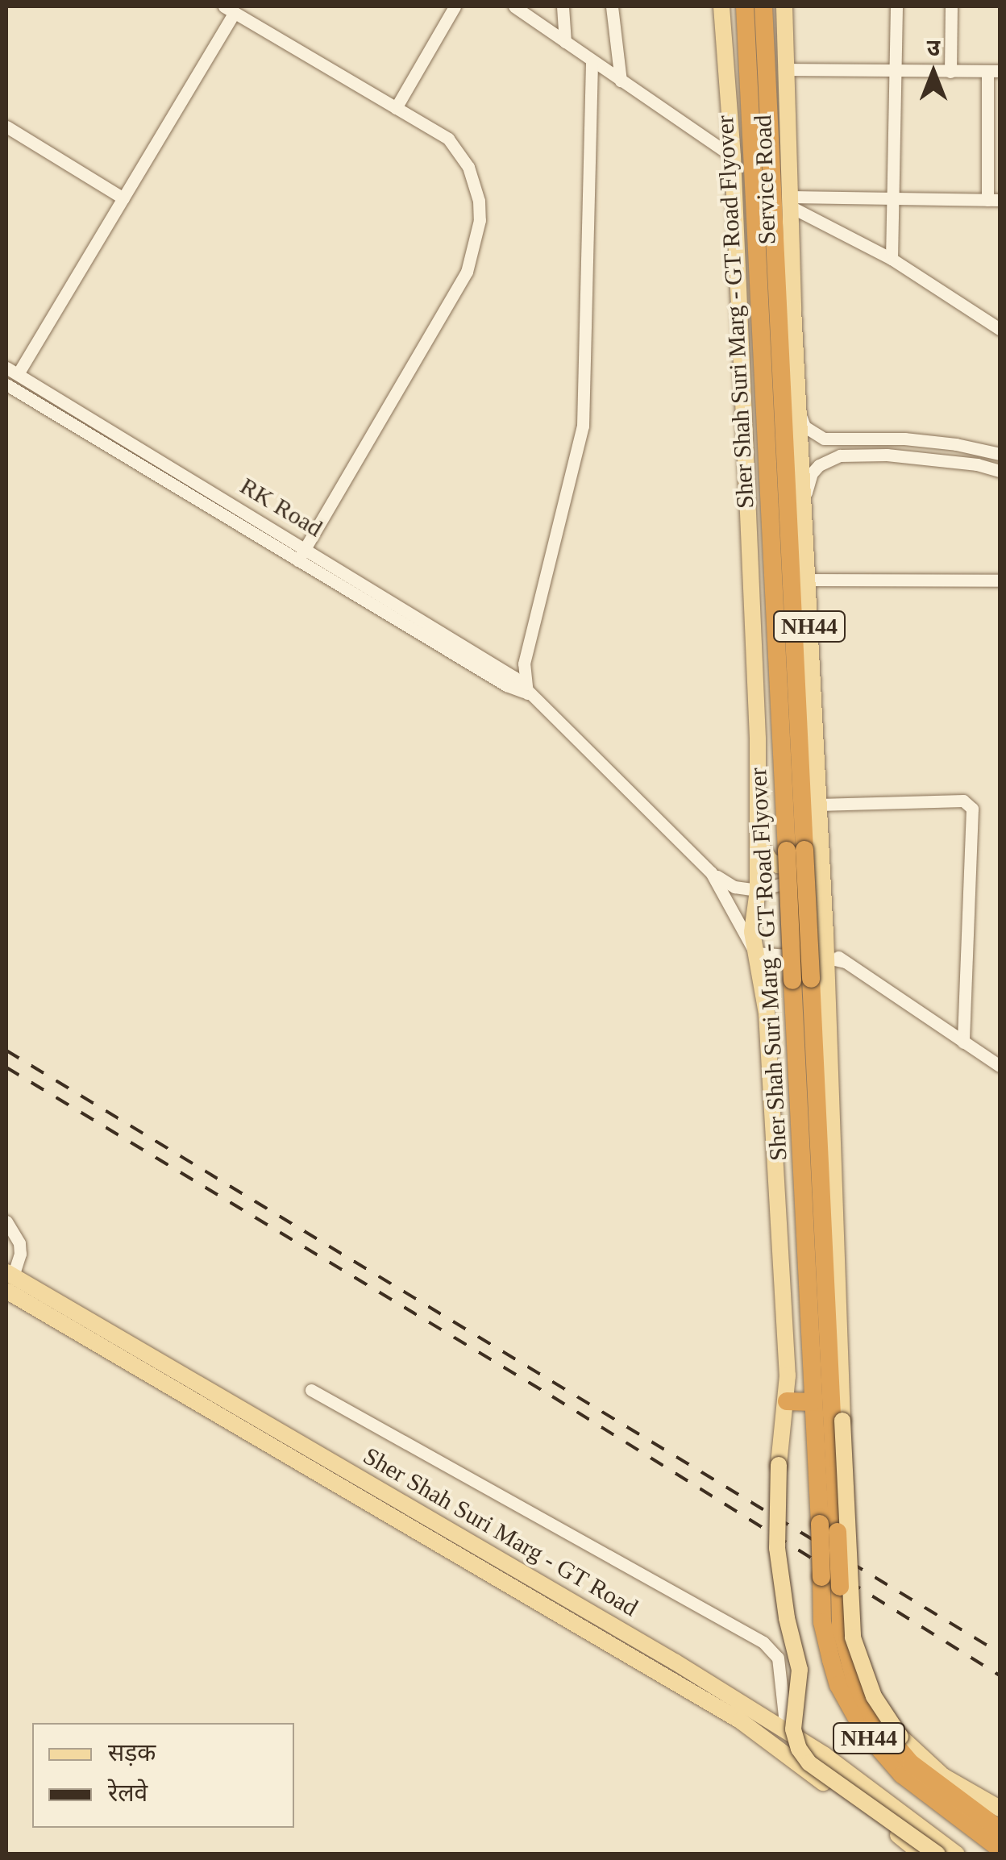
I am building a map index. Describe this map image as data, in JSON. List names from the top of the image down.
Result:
{
  "streets": {
    "highway": ["Sher Shah Suri Marg - GT Road Flyover", "NH44"],
    "main road": ["Service Road", "Sher Shah Suri Marg - GT Road"],
    "street": ["RK Road"]
  },
  "crossings": [
    ["Service Road", "NH44"],
    ["Sher Shah Suri Marg - GT Road Flyover", "NH44"]
  ],
  "legend": ["सड़क", "रेलवे"],
  "north": "top"
}
